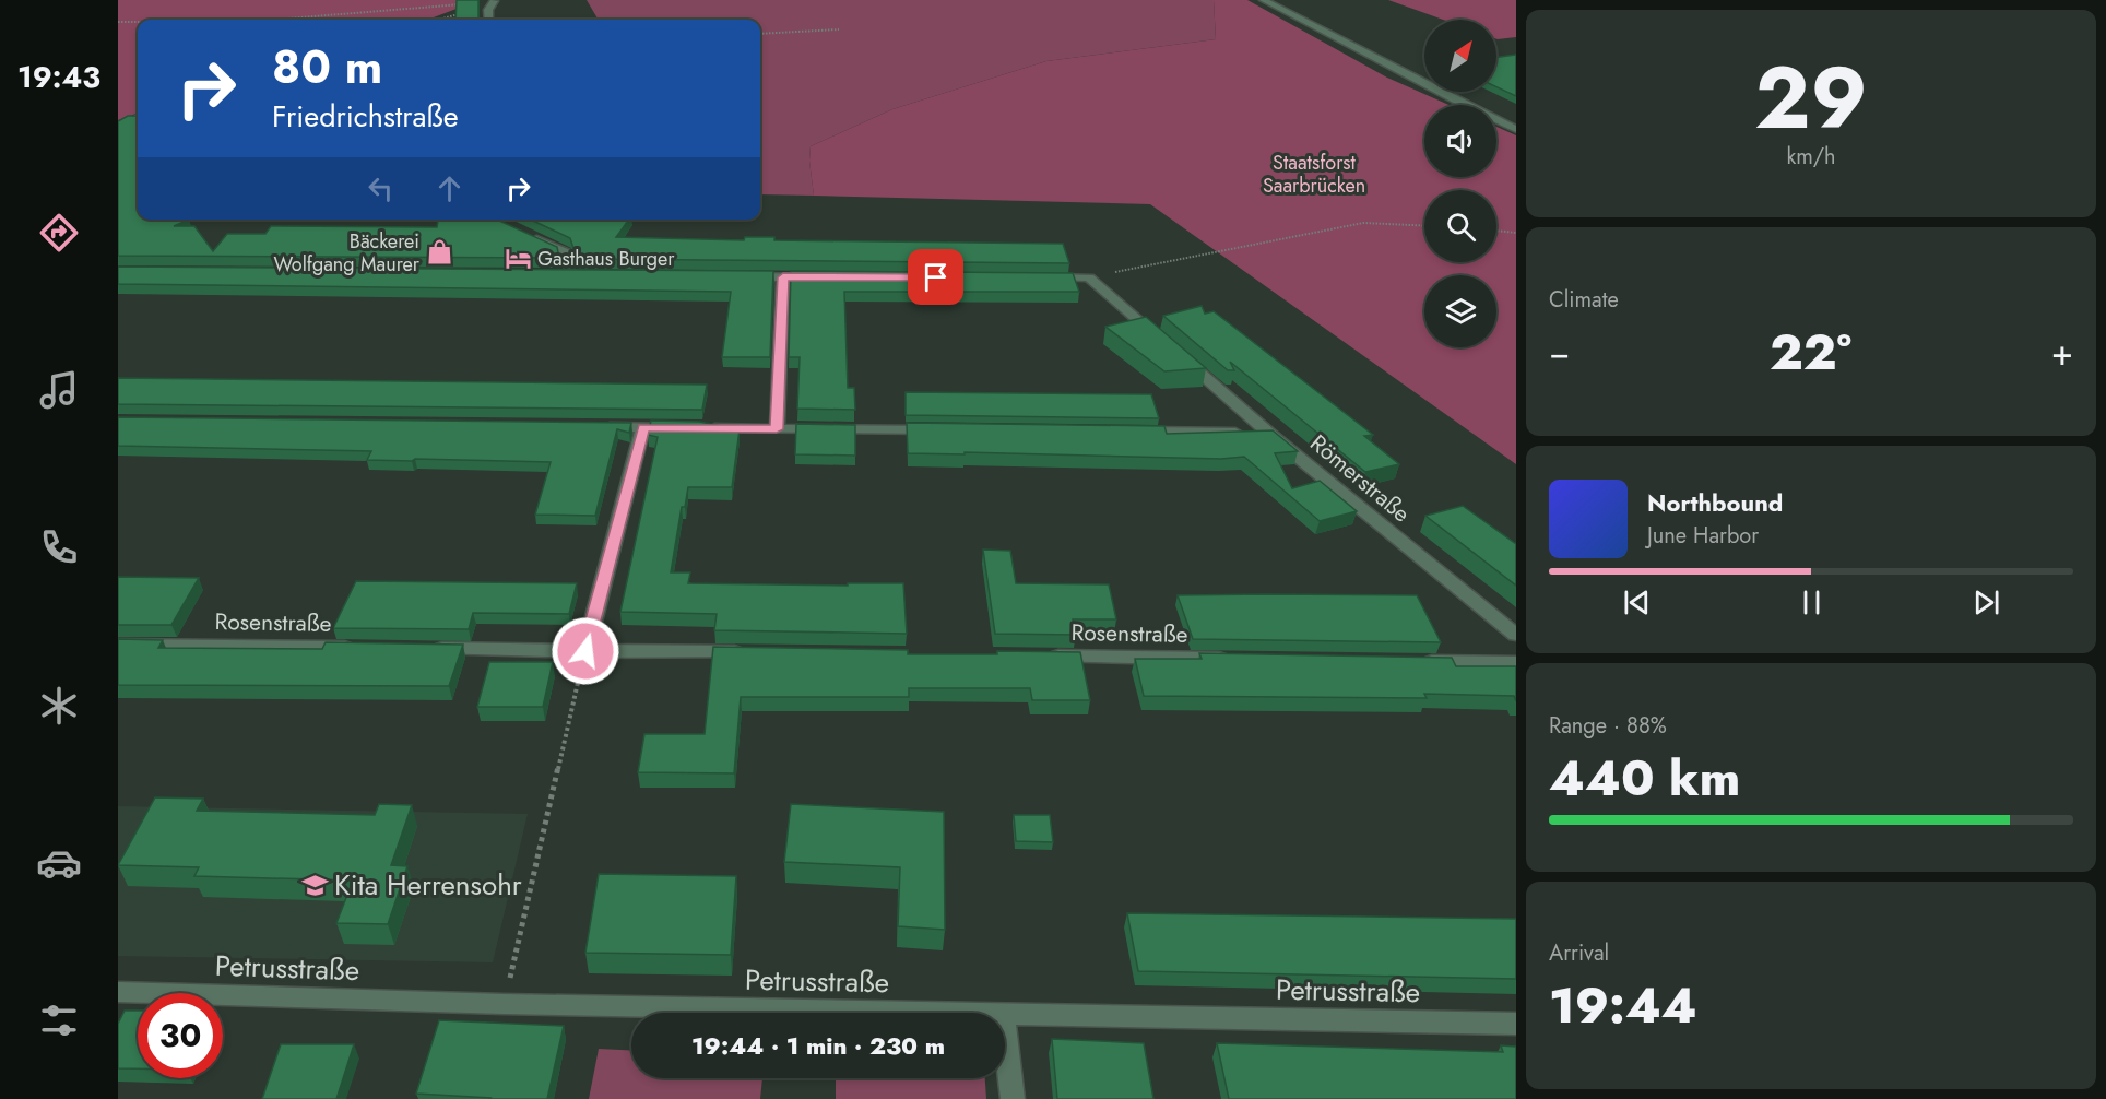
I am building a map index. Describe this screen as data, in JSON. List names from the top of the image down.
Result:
{
  "streets": {
    "street": ["Römerstraße", "Rosenstraße", "Petrusstraße"]
  },
  "parks": ["Staatsforst Saarbrücken"],
  "places": {
    "shop": ["Bäckerei Wolfgang Maurer"],
    "hotel": ["Gasthaus Burger"],
    "school or university": ["Kita Herrensohr"]
  },
  "north": "top right",
  "page": {
    "tabs": "19:43",
    "tile": [
      ["29", "km/h"],
      "Climate",
      ["Range · 88%", "440 km"],
      ["Arrival", "19:44"]
    ],
    "turn": ["80 m", "Friedrichstraße"],
    "heat": ["−", "22°", "+"],
    "song": ["Northbound", "June Harbor"],
    "limit": "30",
    "trip": "19:44 · 1 min · 230 m"
  }
}
